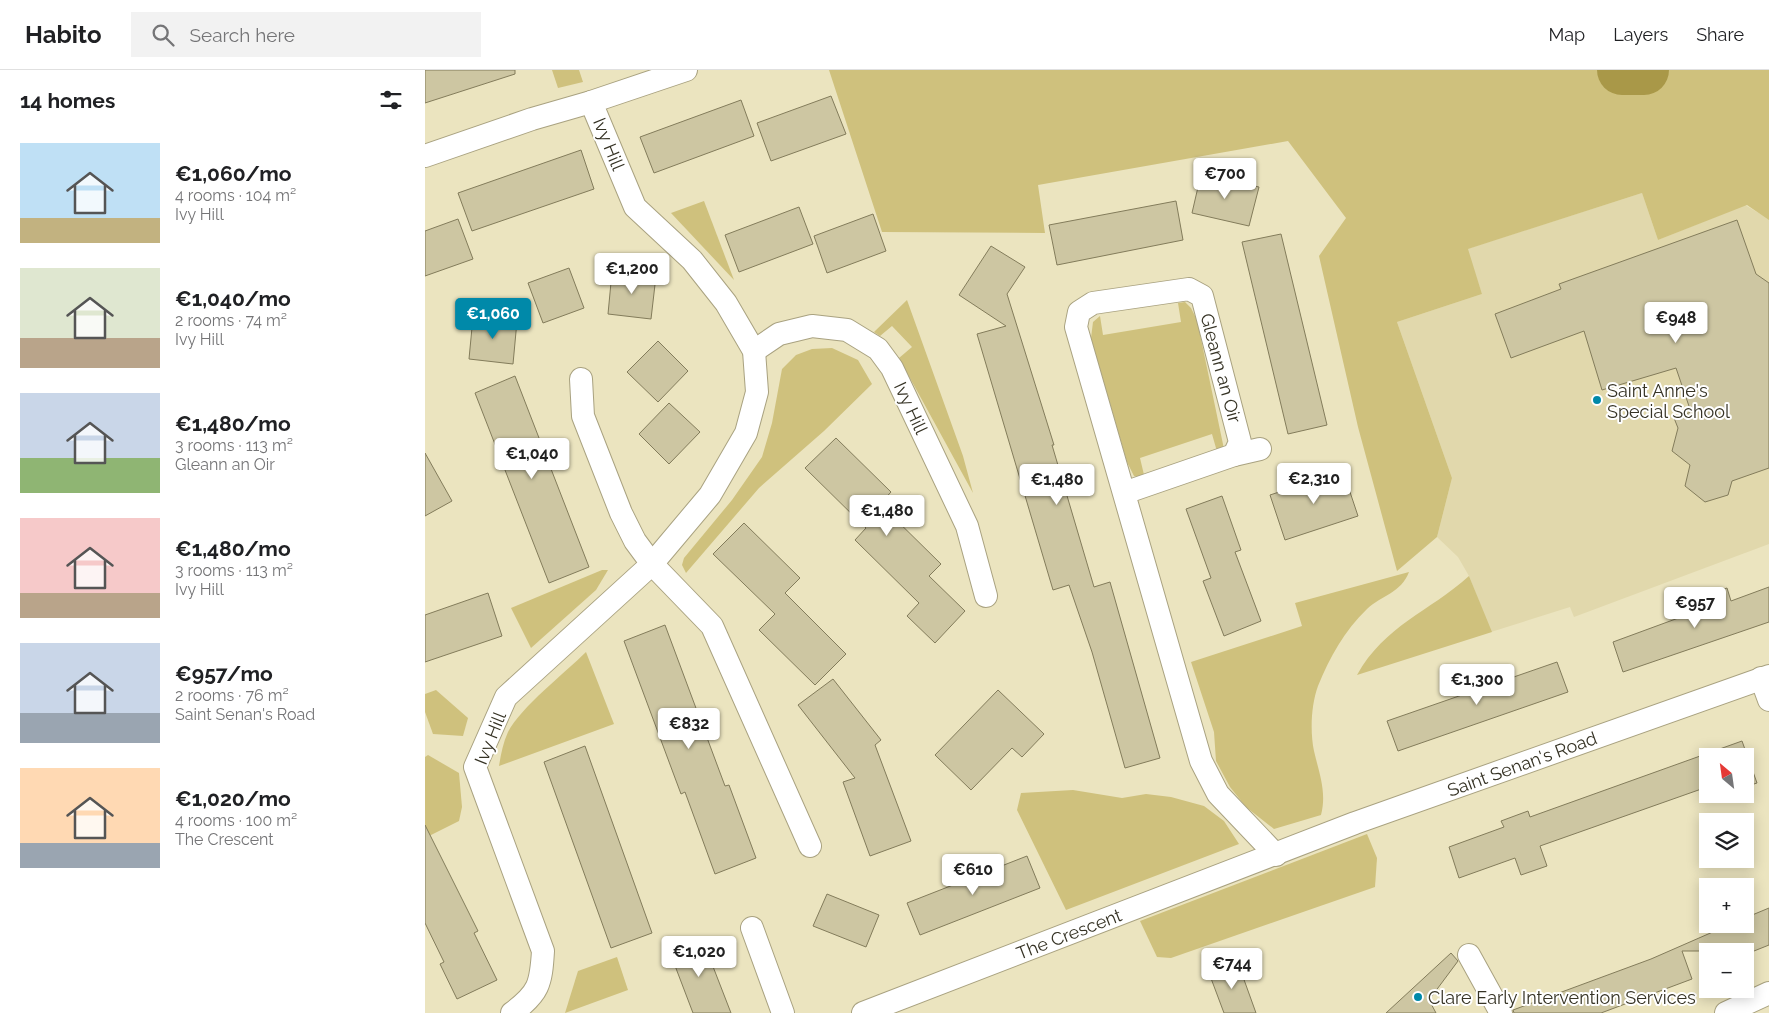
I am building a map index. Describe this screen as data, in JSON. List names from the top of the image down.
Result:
{
  "streets": {
    "street": [
      "Ivy Hill",
      "Gleann an Oir",
      "Saint Senan's Road",
      "The Crescent"
    ]
  },
  "crossings": [
    ["Gleann an Oir", "Saint Senan's Road"],
    ["Gleann an Oir", "The Crescent"],
    ["Saint Senan's Road", "The Crescent"]
  ],
  "places": ["Saint Anne's Special School", "Clare Early Intervention Services"],
  "north": "top left",
  "page": {
    "header": "Habito",
    "search": "Search here",
    "nav": ["Map", "Layers", "Share"],
    "heading": "14 homes",
    "list": [
      {
        "name": "€1,060/mo",
        "note": "4 rooms · 104 m² · Ivy Hill"
      },
      {
        "name": "€1,040/mo",
        "note": "2 rooms · 74 m² · Ivy Hill"
      },
      {
        "name": "€1,480/mo",
        "note": "3 rooms · 113 m² · Gleann an Oir"
      },
      {
        "name": "€1,480/mo",
        "note": "3 rooms · 113 m² · Ivy Hill"
      },
      {
        "name": "€957/mo",
        "note": "2 rooms · 76 m² · Saint Senan's Road"
      },
      {
        "name": "€1,020/mo",
        "note": "4 rooms · 100 m² · The Crescent"
      }
    ],
    "price": [
      "€700",
      "€1,200",
      "€1,060",
      "€948",
      "€1,040",
      "€2,310",
      "€1,480",
      "€1,480",
      "€957",
      "€1,300",
      "€832",
      "€610",
      "€1,020",
      "€744"
    ],
    "map_buttons": ["+", "−"]
  }
}
